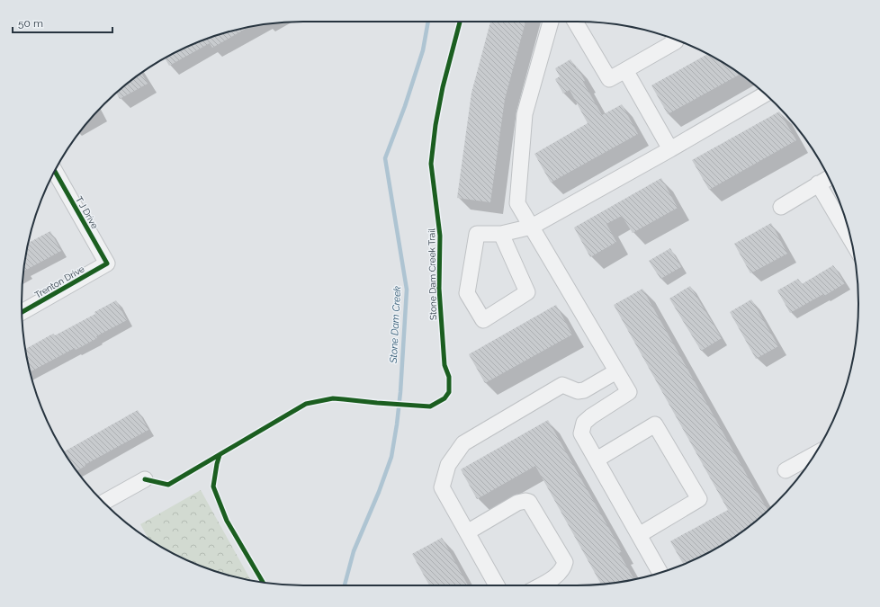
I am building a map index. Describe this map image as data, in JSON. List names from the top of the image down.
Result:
{
  "streets": {
    "street": ["T J Drive", "Trenton Drive"],
    "cycle path": ["Stone Dam Creek Trail"]
  },
  "crossings": [
    ["T J Drive", "Trenton Drive"]
  ],
  "water": ["Stone Dam Creek"],
  "scale_bar": "50 m"
}
